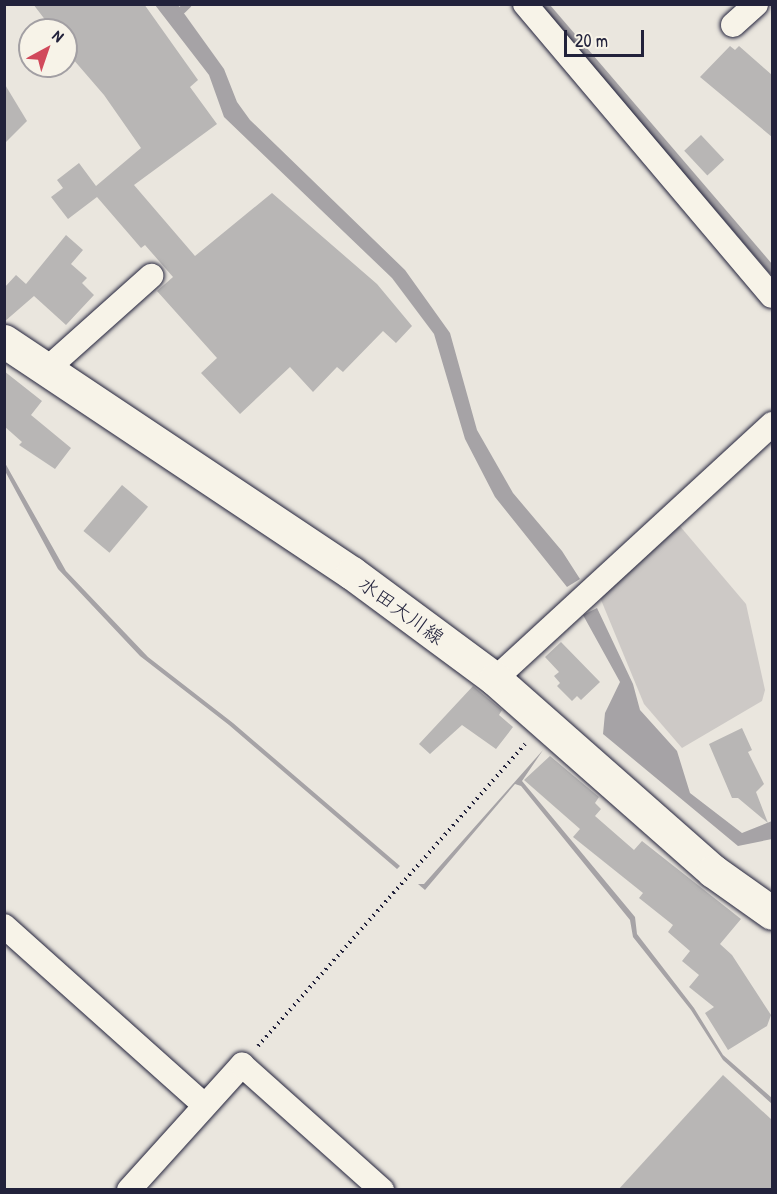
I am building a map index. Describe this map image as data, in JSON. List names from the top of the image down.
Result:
{
  "streets": {
    "main road": ["水田大川線"]
  },
  "scale_bar": "20 m",
  "north": "top right"
}
